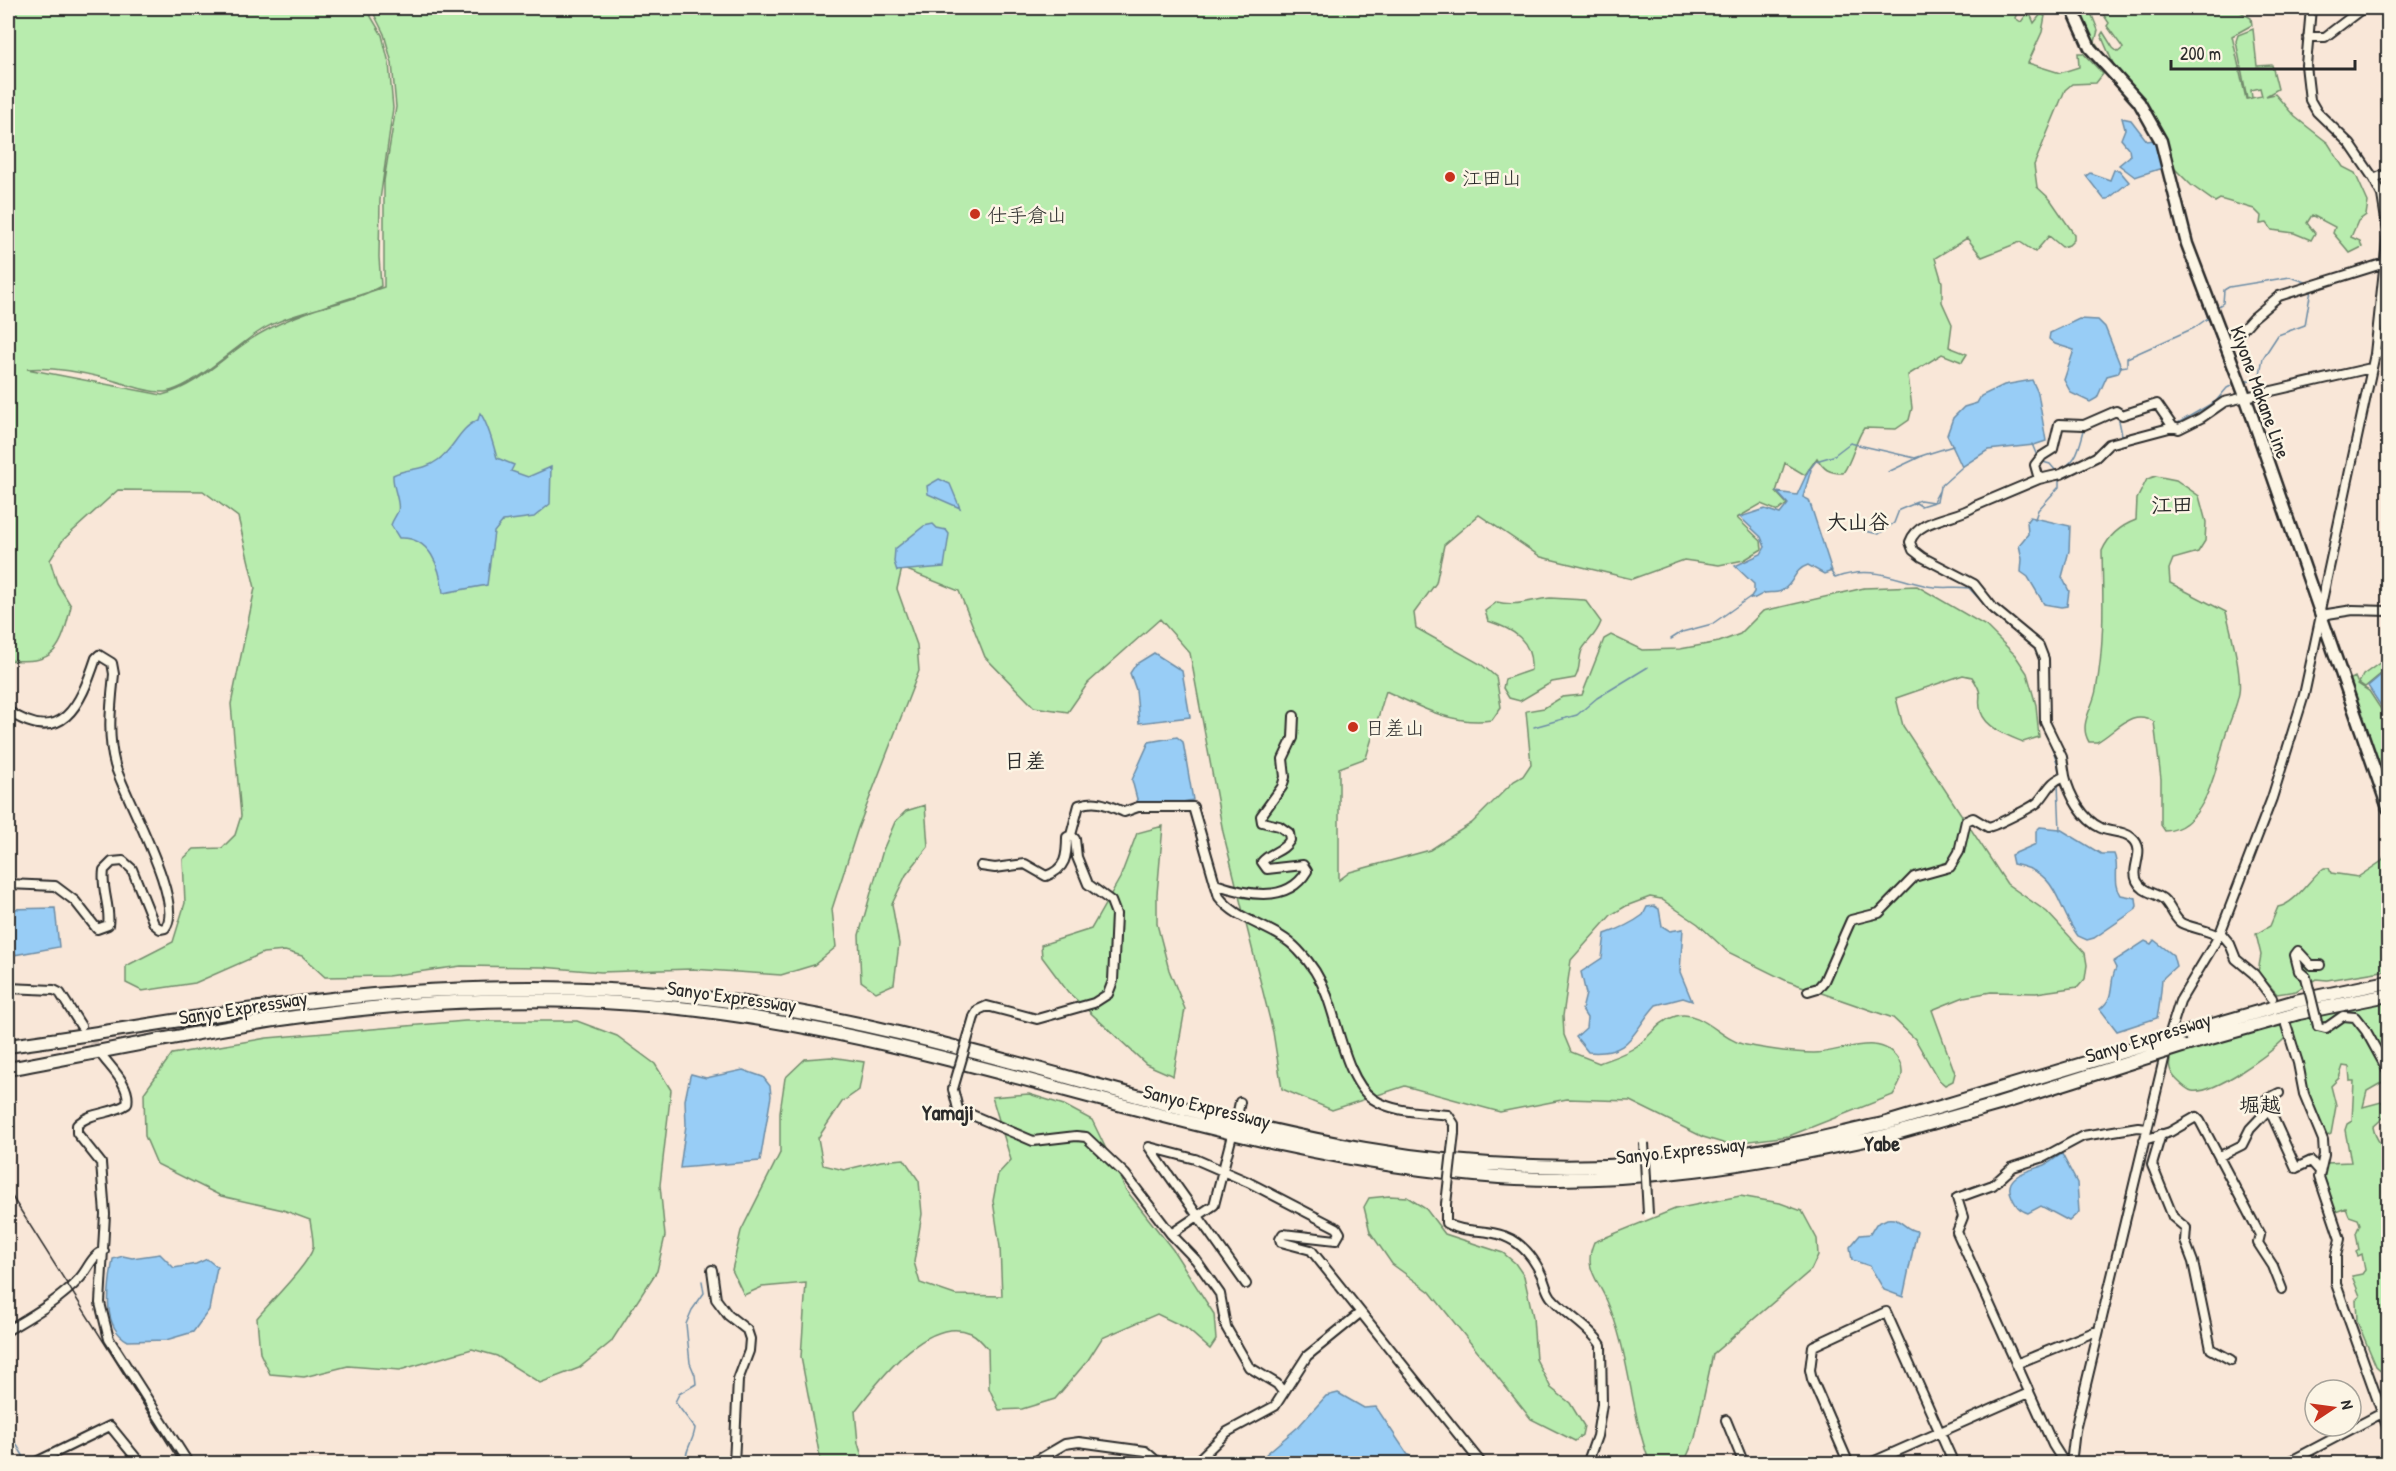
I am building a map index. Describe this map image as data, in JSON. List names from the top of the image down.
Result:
{
  "streets": {
    "highway": ["Sanyo Expressway"],
    "main road": ["Kiyone Makane Line"]
  },
  "districts": [
    "江田",
    "大山谷",
    "日差",
    "堀越",
    "Yamaji",
    "Yabe"
  ],
  "places": ["江田山", "仕手倉山", "日差山"],
  "scale_bar": "200 m",
  "north": "right"
}
